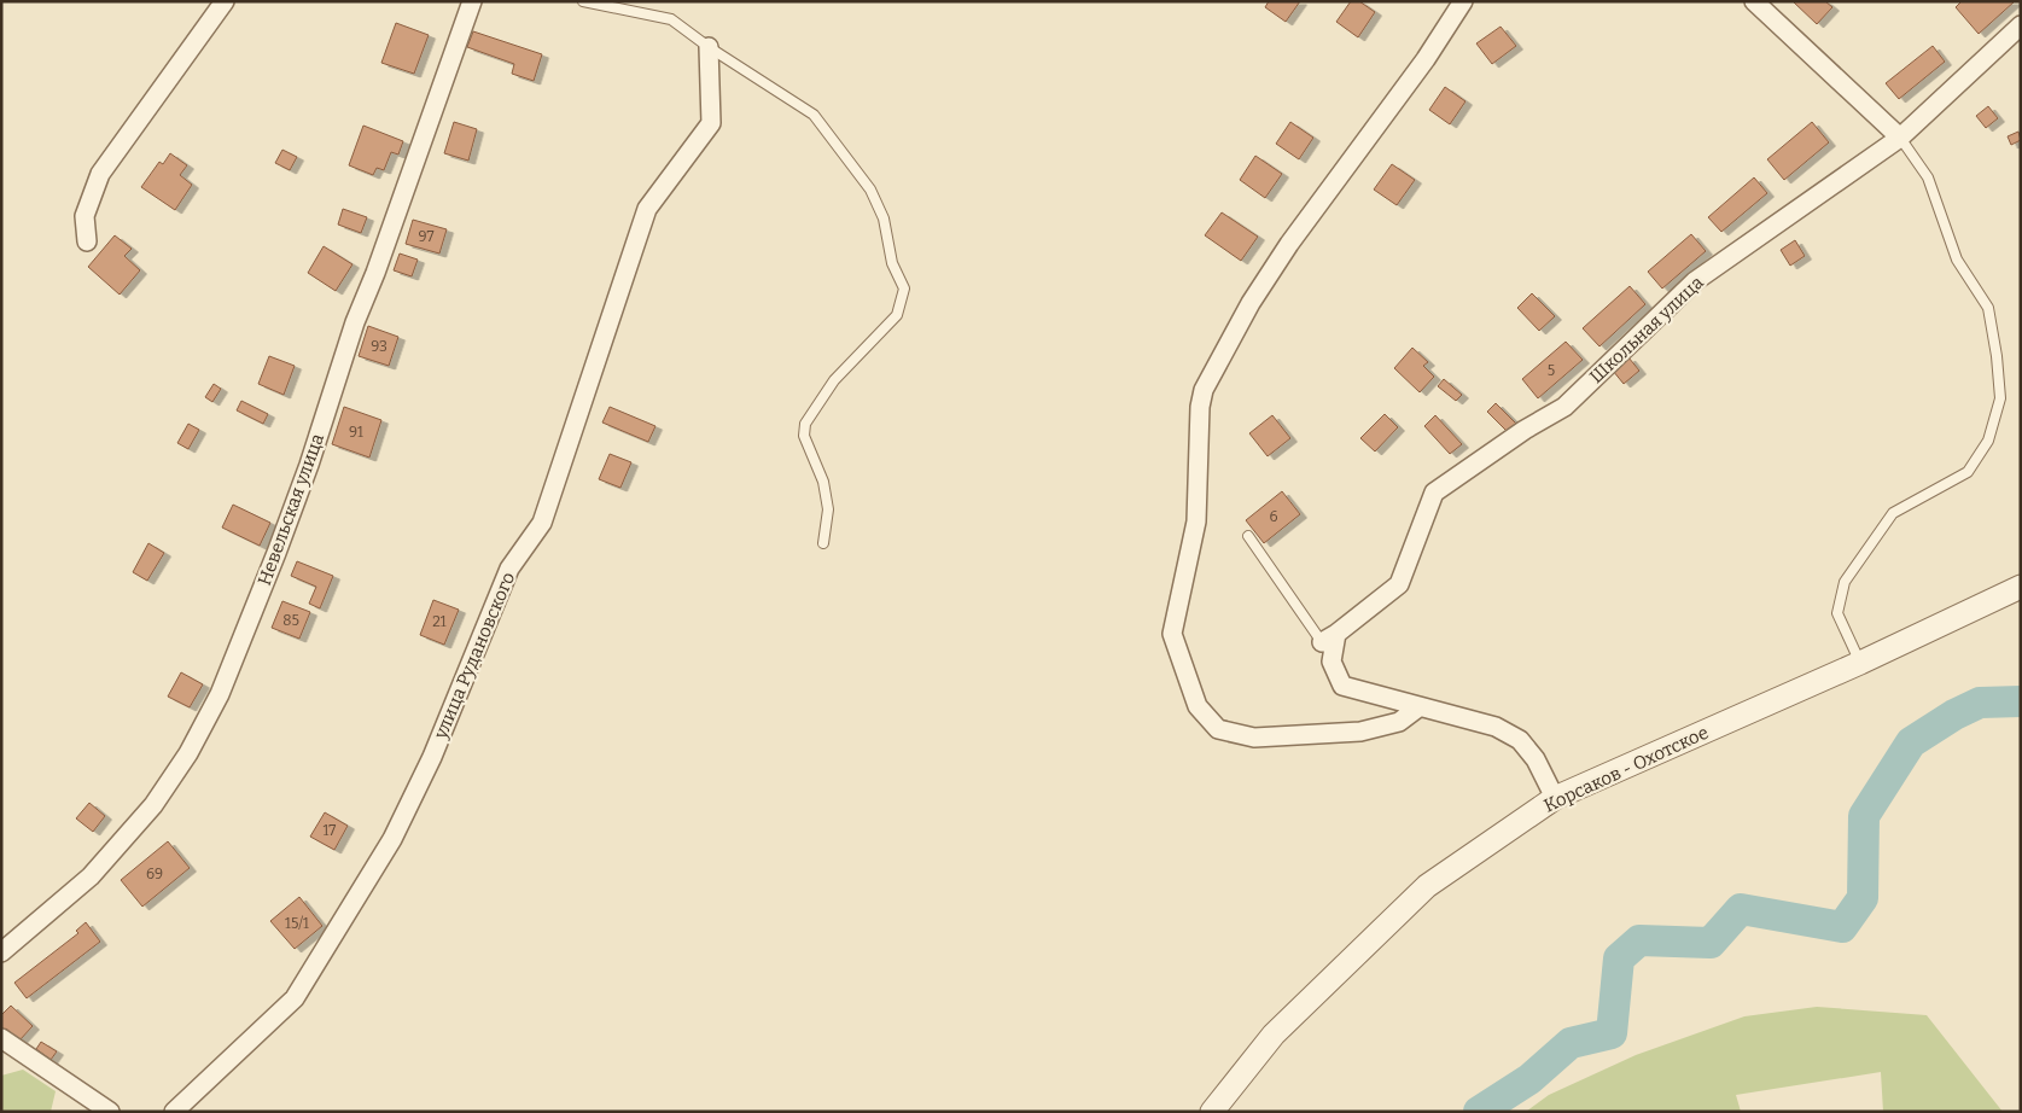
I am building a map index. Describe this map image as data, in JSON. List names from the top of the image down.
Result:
{
  "streets": {
    "street": [
      "Школьная улица",
      "Невельская улица",
      "улица Рудановского",
      "Корсаков - Охотское"
    ]
  },
  "house_numbers": [
    "97",
    "93",
    "5",
    "91",
    "6",
    "85",
    "21",
    "17",
    "69",
    "15/1"
  ]
}
